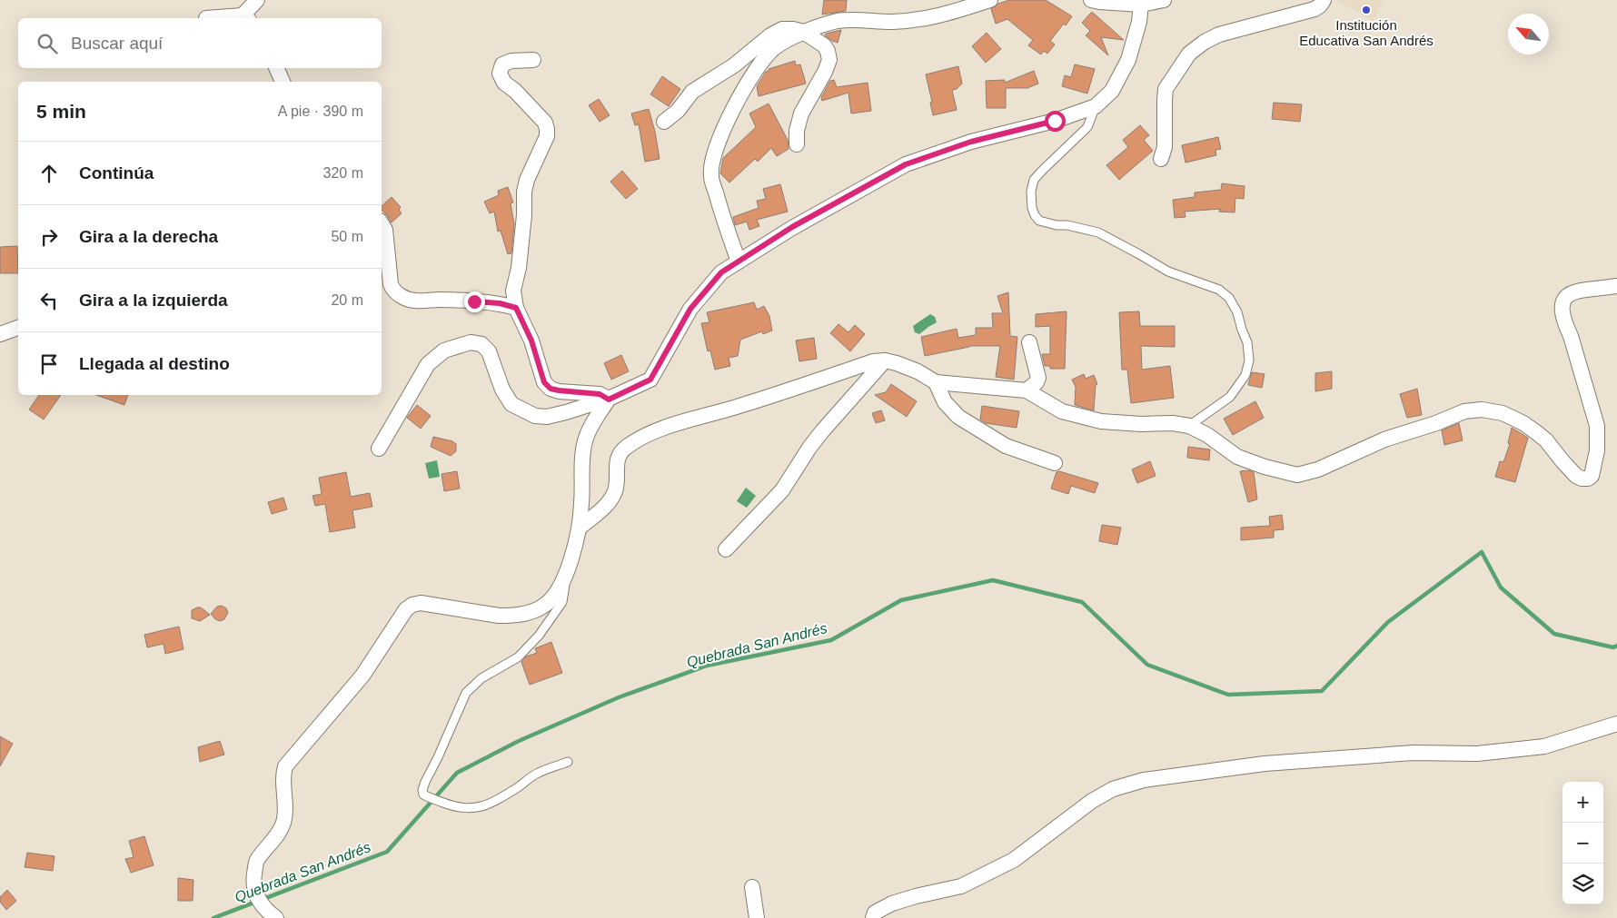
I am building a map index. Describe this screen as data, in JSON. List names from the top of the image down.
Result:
{
  "water": ["Quebrada San Andrés"],
  "places": ["Institución Educativa San Andrés"],
  "north": "top left",
  "page": {
    "search": "Buscar aquí",
    "heading": ["5 min", "A pie · 390 m"],
    "list": [
      ["Continúa", "320 m"],
      ["Gira a la derecha", "50 m"],
      ["Gira a la izquierda", "20 m"],
      "Llegada al destino"
    ],
    "map_buttons": ["+", "−"]
  }
}
